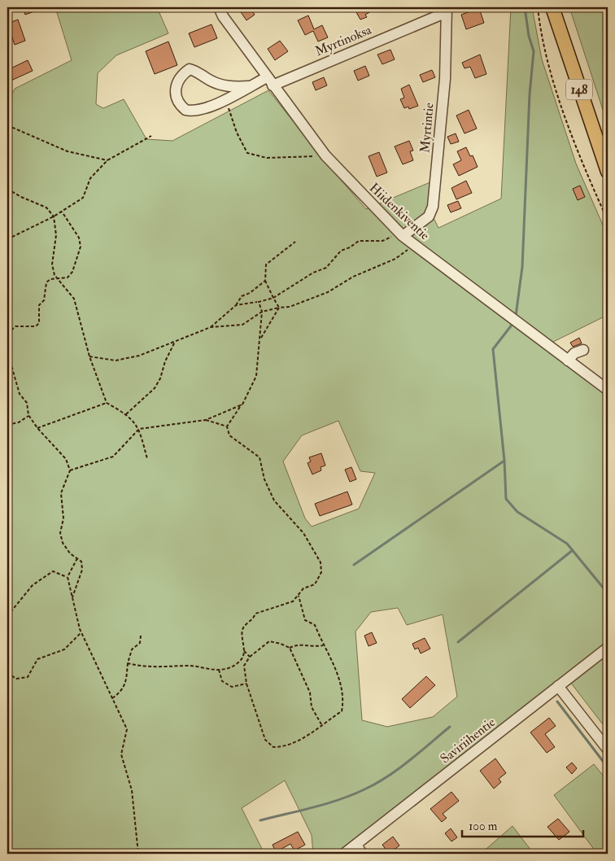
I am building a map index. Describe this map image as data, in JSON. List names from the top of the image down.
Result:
{
  "streets": {
    "main road": ["148"],
    "street": [
      "Myrtinoksa",
      "Myrtintie",
      "Hiidenkiventie",
      "Saviriihentie"
    ]
  },
  "crossings": [
    ["Myrtinoksa", "Myrtintie"],
    ["Myrtinoksa", "Hiidenkiventie"],
    ["Myrtintie", "Hiidenkiventie"]
  ],
  "scale_bar": "100 m"
}
